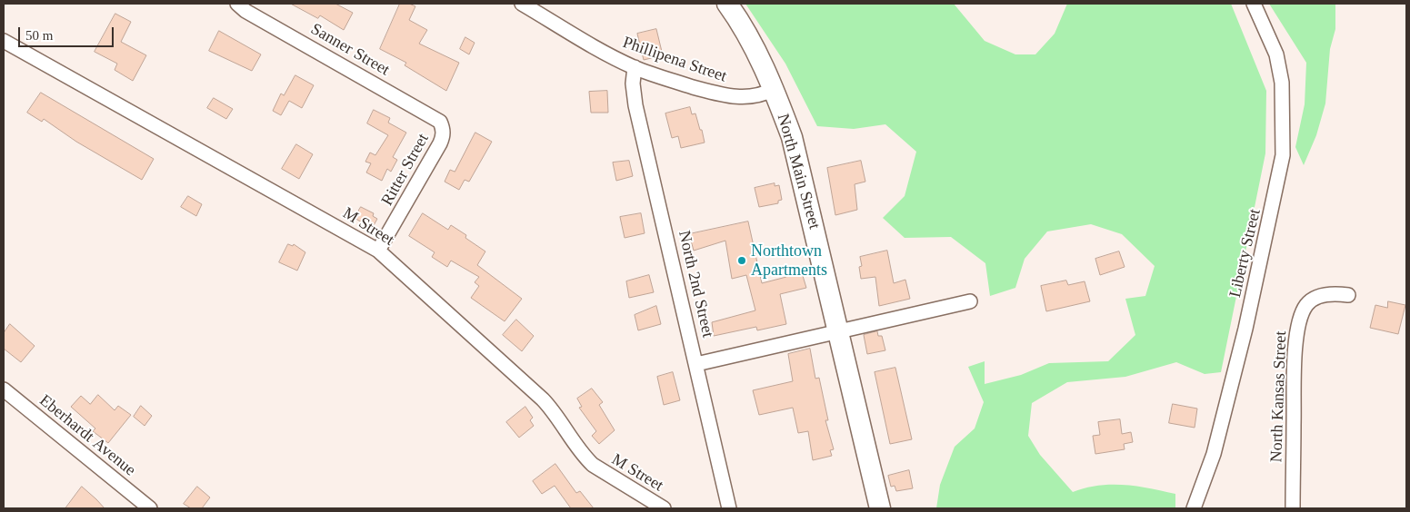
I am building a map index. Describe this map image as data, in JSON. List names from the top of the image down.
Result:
{
  "streets": {
    "main road": ["North Main Street"],
    "street": [
      "Sanner Street",
      "Phillipena Street",
      "Ritter Street",
      "M Street",
      "Liberty Street",
      "North 2nd Street",
      "North Kansas Street",
      "Eberhardt Avenue"
    ]
  },
  "crossings": [
    ["Sanner Street", "Ritter Street"],
    ["Phillipena Street", "North Main Street"],
    ["Phillipena Street", "North 2nd Street"],
    ["Ritter Street", "M Street"]
  ],
  "places": ["Northtown Apartments"],
  "scale_bar": "50 m"
}
